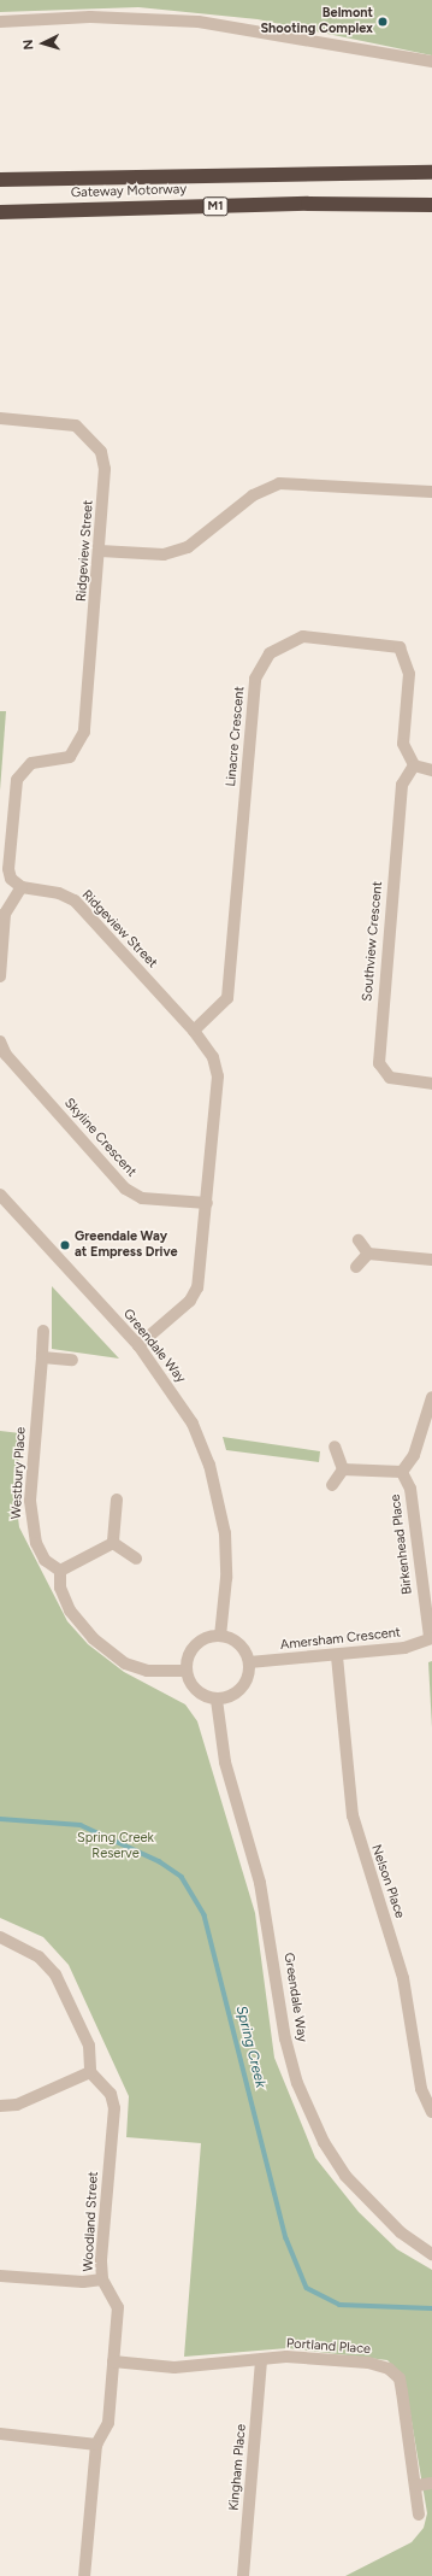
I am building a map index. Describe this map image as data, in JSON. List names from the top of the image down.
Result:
{
  "streets": {
    "highway": ["Gateway Motorway", "M1"],
    "street": [
      "Ridgeview Street",
      "Linacre Crescent",
      "Southview Crescent",
      "Skyline Crescent",
      "Greendale Way",
      "Westbury Place",
      "Birkenhead Place",
      "Amersham Crescent",
      "Nelson Place",
      "Woodland Street",
      "Portland Place",
      "Kingham Place"
    ]
  },
  "crossings": [
    ["Ridgeview Street", "Linacre Crescent"],
    ["Ridgeview Street", "Skyline Crescent"],
    ["Ridgeview Street", "Greendale Way"],
    ["Linacre Crescent", "Southview Crescent"],
    ["Greendale Way", "Amersham Crescent"],
    ["Birkenhead Place", "Amersham Crescent"],
    ["Amersham Crescent", "Nelson Place"],
    ["Woodland Street", "Portland Place"],
    ["Portland Place", "Kingham Place"]
  ],
  "water": ["Spring Creek"],
  "parks": ["Spring Creek Reserve"],
  "places": ["Belmont Shooting Complex", "Greendale Way at Empress Drive"],
  "north": "left"
}
